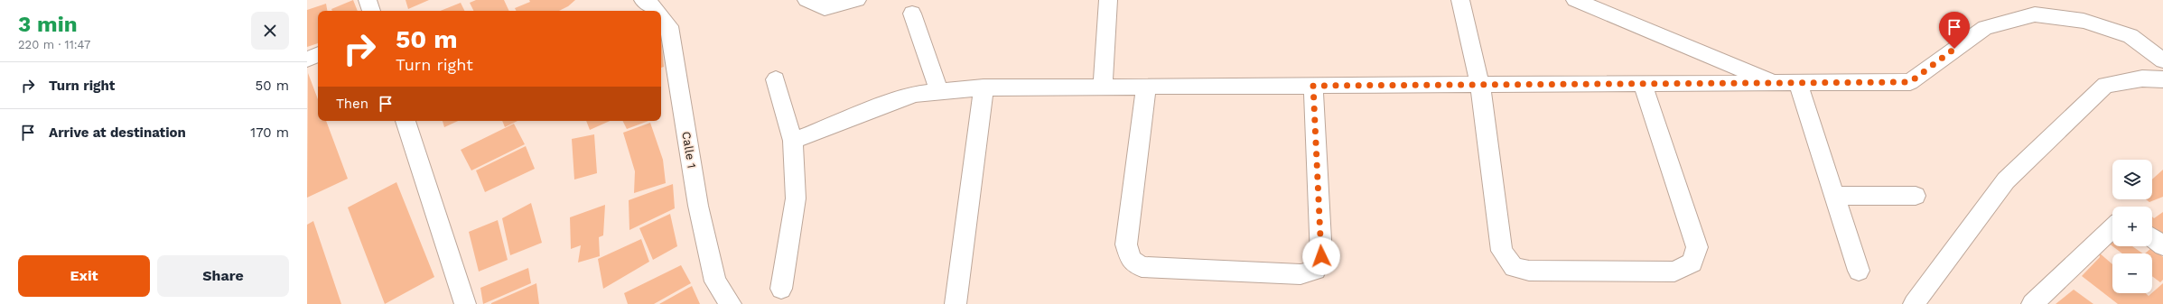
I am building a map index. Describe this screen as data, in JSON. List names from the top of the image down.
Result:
{
  "streets": {
    "street": ["Calle 1"]
  },
  "page": {
    "heading": ["3 min", "220 m · 11:47"],
    "turn": ["50 m", "Turn right"],
    "list": [
      {
        "name": "Turn right",
        "value": "50 m"
      },
      {
        "name": "Arrive at destination",
        "value": "170 m"
      }
    ],
    "then": "Then",
    "map_buttons": ["+", "−"],
    "buttons": ["Exit", "Share"]
  }
}
